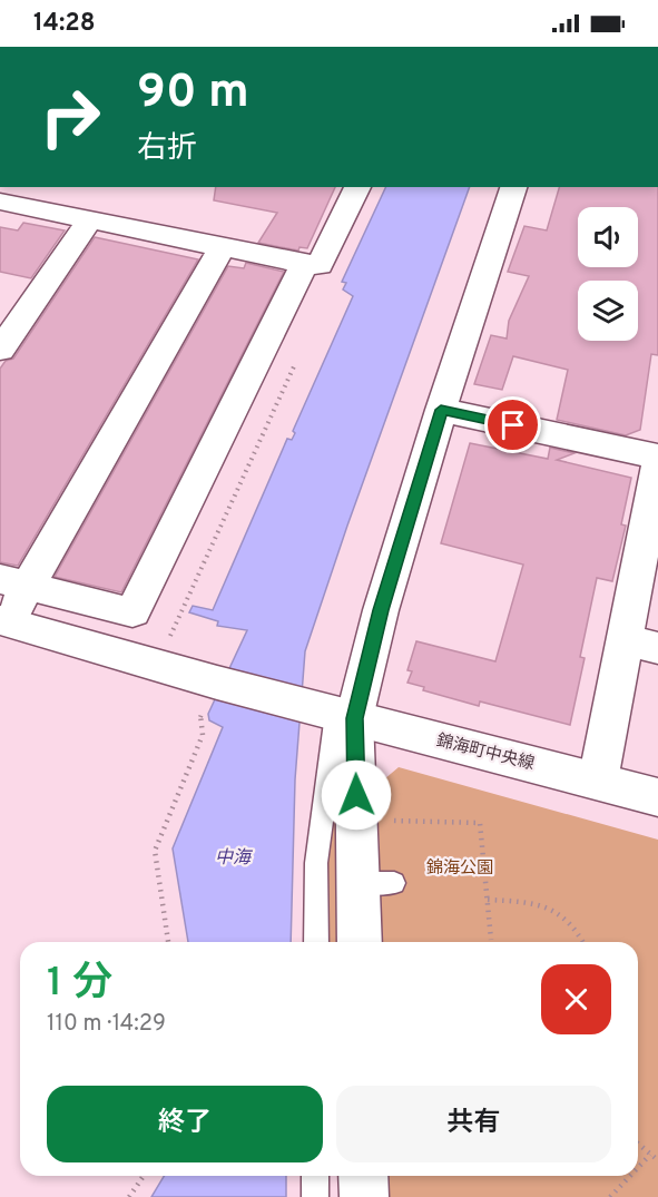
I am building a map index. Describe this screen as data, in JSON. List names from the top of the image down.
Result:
{
  "streets": {
    "street": ["錦海町中央線"]
  },
  "water": ["中海"],
  "parks": ["錦海公園"],
  "page": {
    "status": "14:28",
    "turn": ["90 m", "右折"],
    "heading": ["1 分", "110 m · 14:29"],
    "buttons": ["終了", "共有"]
  }
}
